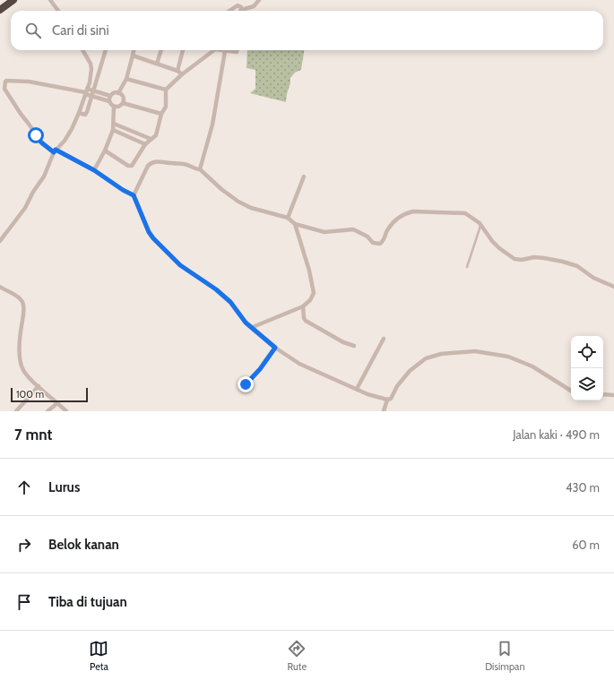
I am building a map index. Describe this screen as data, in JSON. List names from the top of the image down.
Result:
{
  "scale_bar": "100 m",
  "page": {
    "search": "Cari di sini",
    "scale": "100 m",
    "heading": ["7 mnt", "Jalan kaki · 490 m"],
    "list": [
      ["Lurus", "430 m"],
      ["Belok kanan", "60 m"],
      "Tiba di tujuan"
    ],
    "nav": ["Peta", "Rute", "Disimpan"]
  }
}
